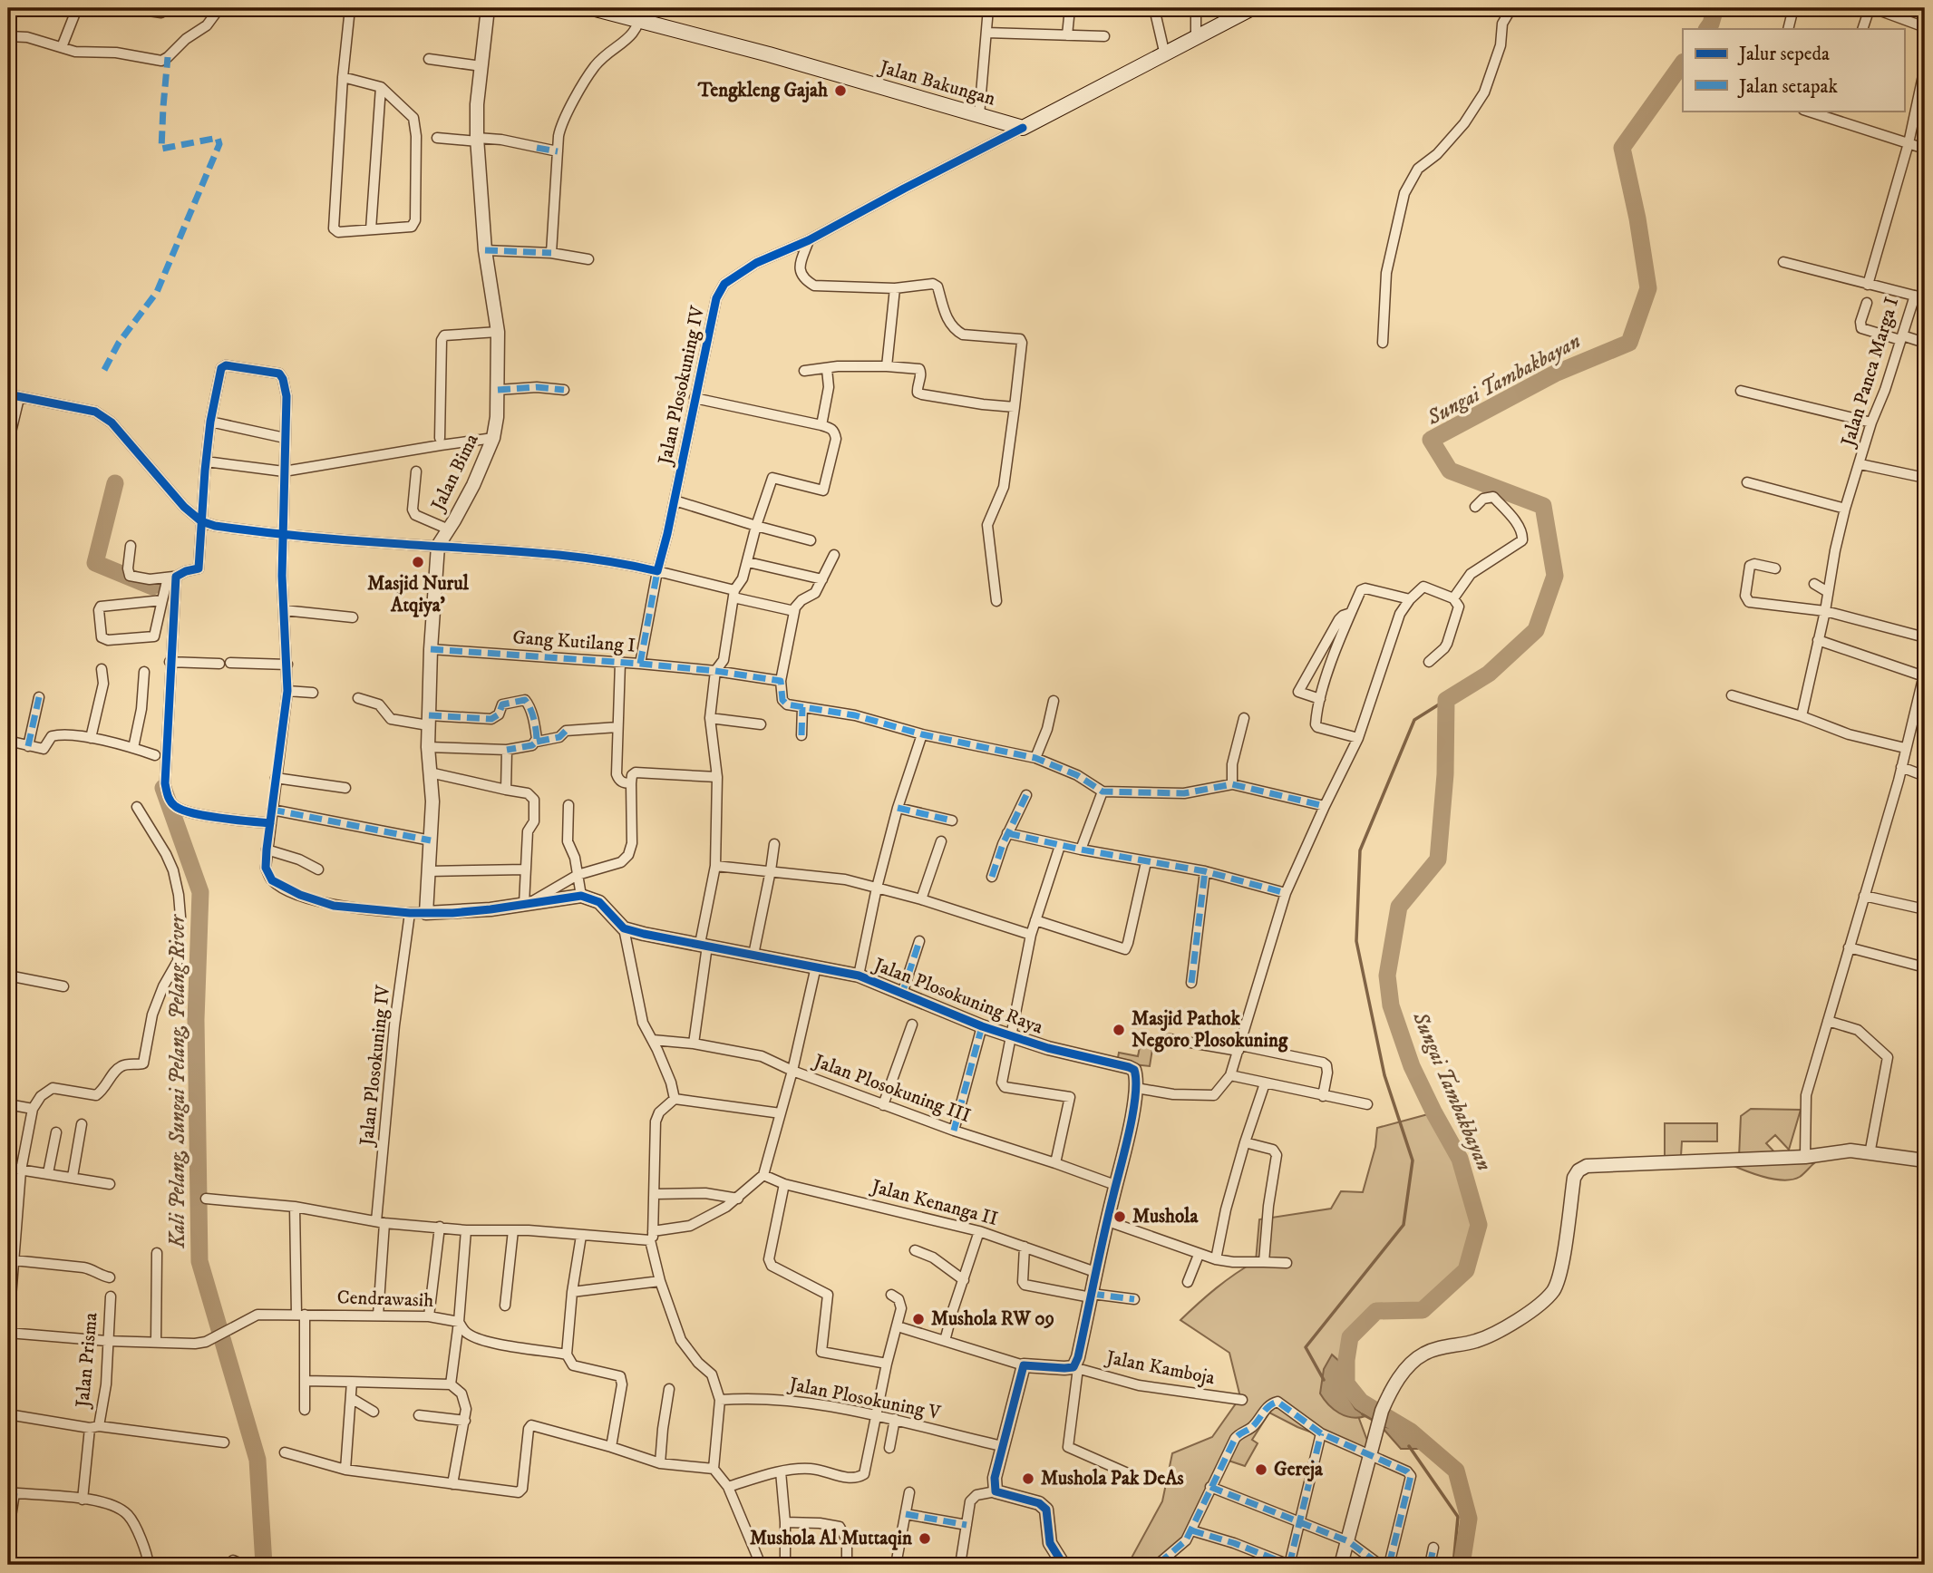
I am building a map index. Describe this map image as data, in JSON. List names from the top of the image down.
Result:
{
  "streets": {
    "main road": ["Jalan Bakungan"],
    "street": [
      "Jalan Panca Marga I",
      "Jalan Plosokuning IV",
      "Jalan Bima",
      "Gang Kutilang I",
      "Jalan Plosokuning Raya",
      "Jalan Plosokuning III",
      "Jalan Kenanga II",
      "Cendrawasih",
      "Jalan Prisma",
      "Jalan Kamboja",
      "Jalan Plosokuning V"
    ]
  },
  "crossings": [
    ["Jalan Bakungan", "Jalan Plosokuning IV"],
    ["Jalan Plosokuning IV", "Gang Kutilang I"],
    ["Jalan Plosokuning IV", "Cendrawasih"],
    ["Jalan Bima", "Gang Kutilang I"]
  ],
  "water": ["Sungai Tambakbayan", "Kali Pelang, Sungai Pelang, Pelang River"],
  "places": [
    "Tengkleng Gajah",
    "Masjid Nurul Atqiya'",
    "Masjid Pathok Negoro Plosokuning",
    "Mushola",
    "Mushola RW 09",
    "Gereja",
    "Mushola Pak DeAs",
    "Mushola Al Muttaqin"
  ],
  "legend": ["Jalur sepeda", "Jalan setapak"]
}
